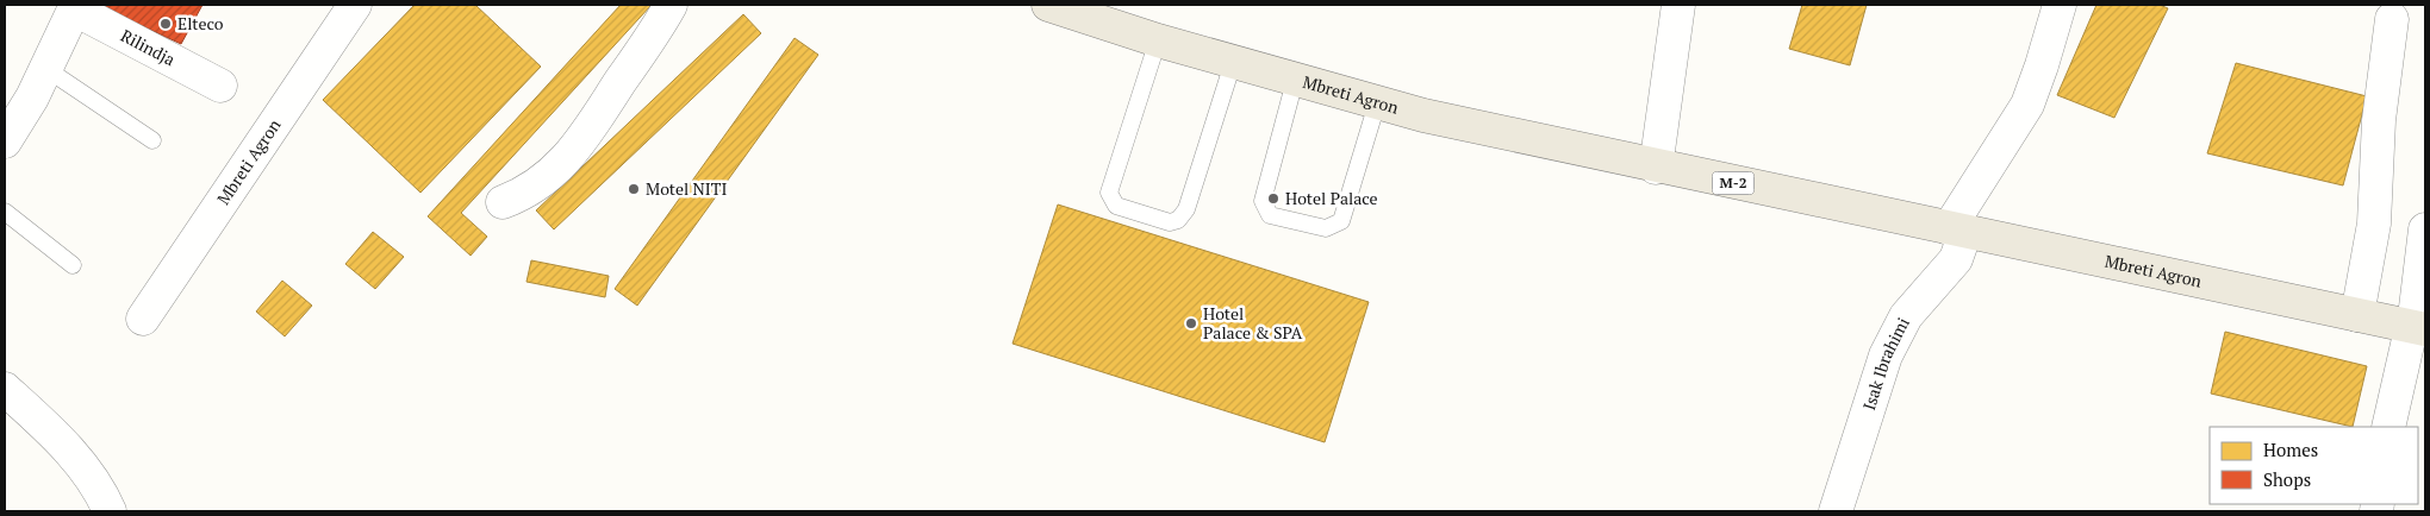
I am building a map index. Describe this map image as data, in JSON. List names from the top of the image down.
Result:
{
  "streets": {
    "main road": ["Mbreti Agron", "M-2"],
    "street": ["Rilindja", "Isak Ibrahimi"]
  },
  "crossings": [
    ["Mbreti Agron", "Isak Ibrahimi"]
  ],
  "places": [
    "Elteco",
    "Motel NITI",
    "Hotel Palace",
    "Hotel Palace & SPA"
  ],
  "legend": ["Homes", "Shops"]
}
